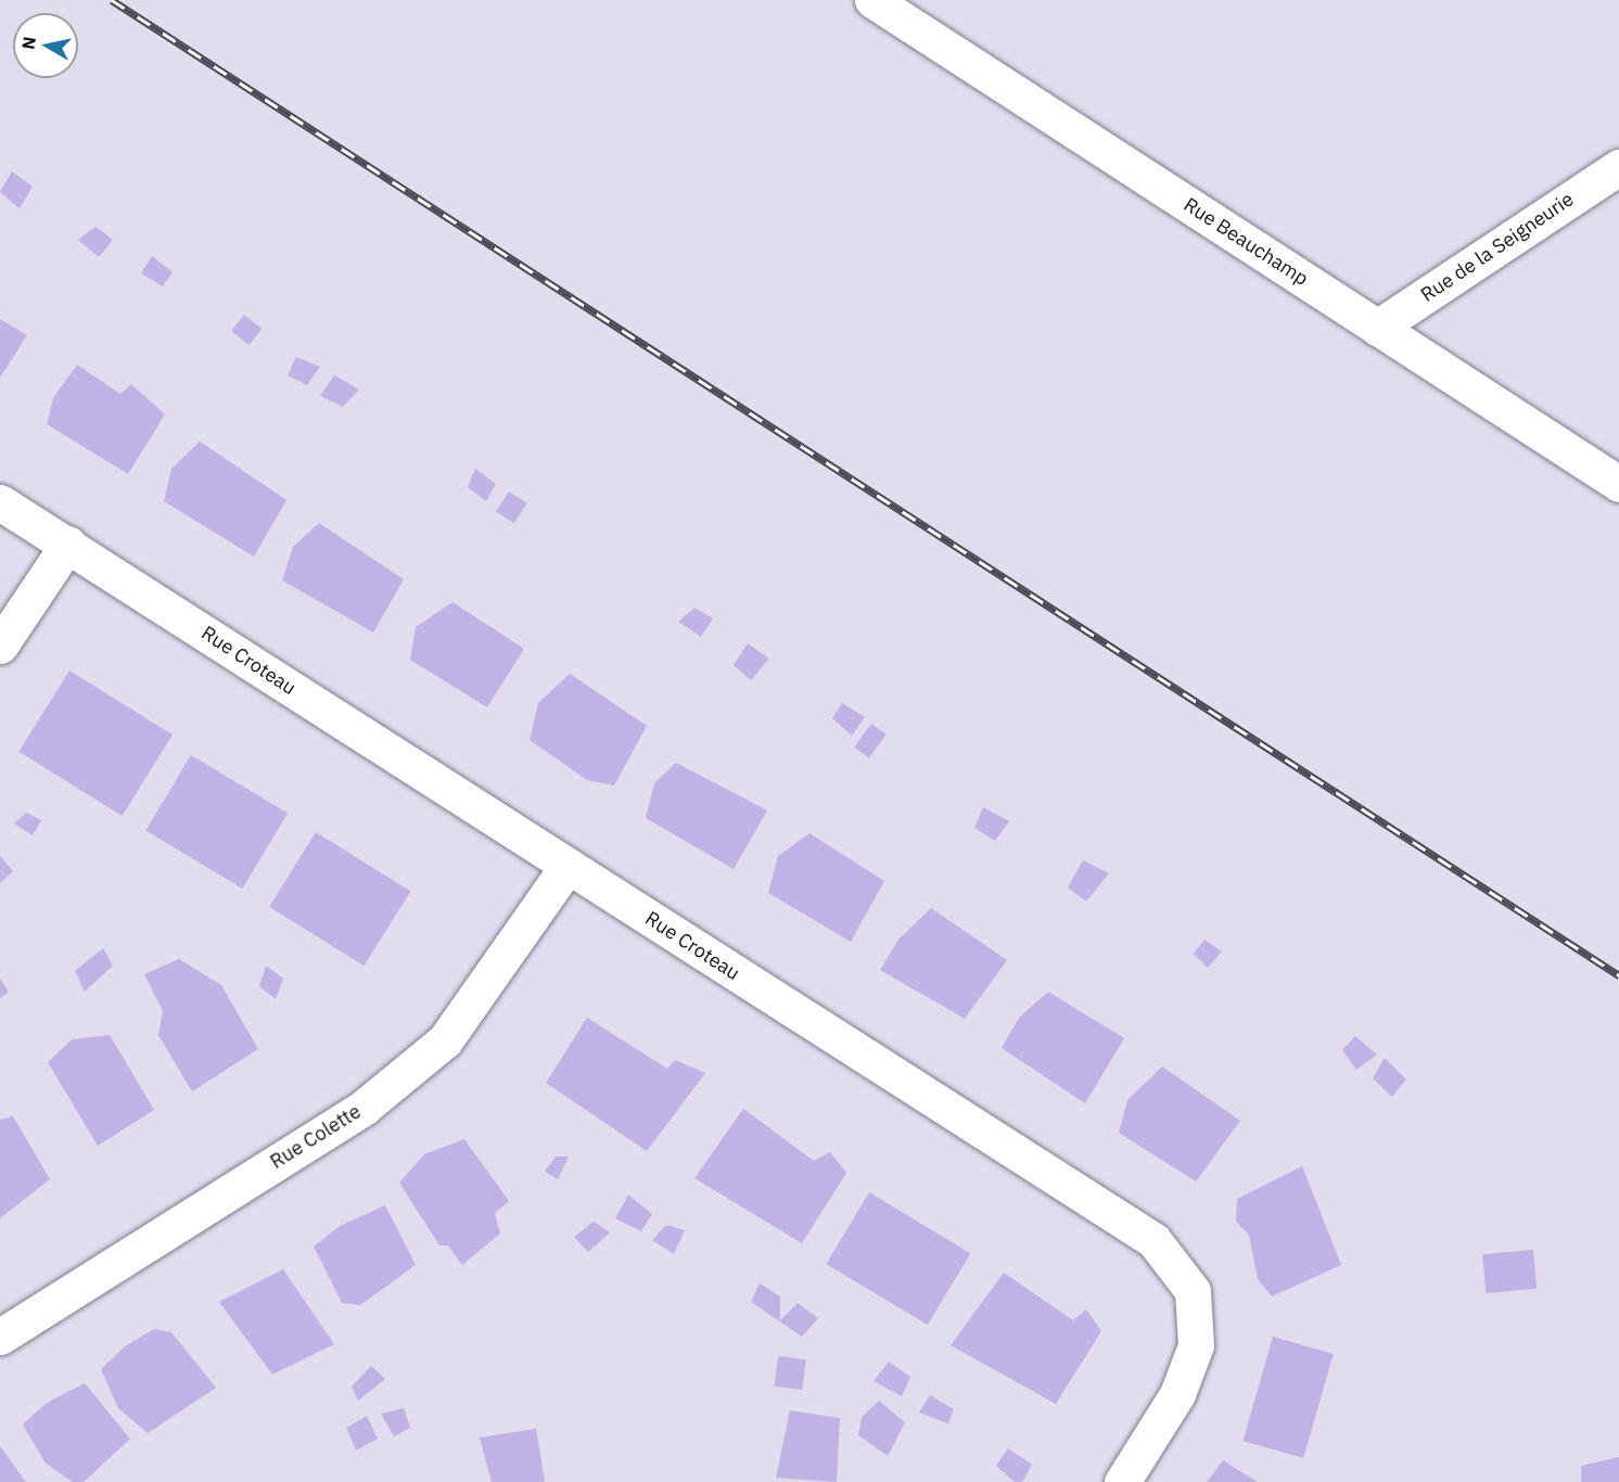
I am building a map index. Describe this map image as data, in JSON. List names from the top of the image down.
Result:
{
  "streets": {
    "street": [
      "Rue Beauchamp",
      "Rue de la Seigneurie",
      "Rue Croteau",
      "Rue Colette"
    ]
  },
  "crossings": [
    ["Rue Beauchamp", "Rue de la Seigneurie"],
    ["Rue Croteau", "Rue Colette"]
  ],
  "north": "left"
}
